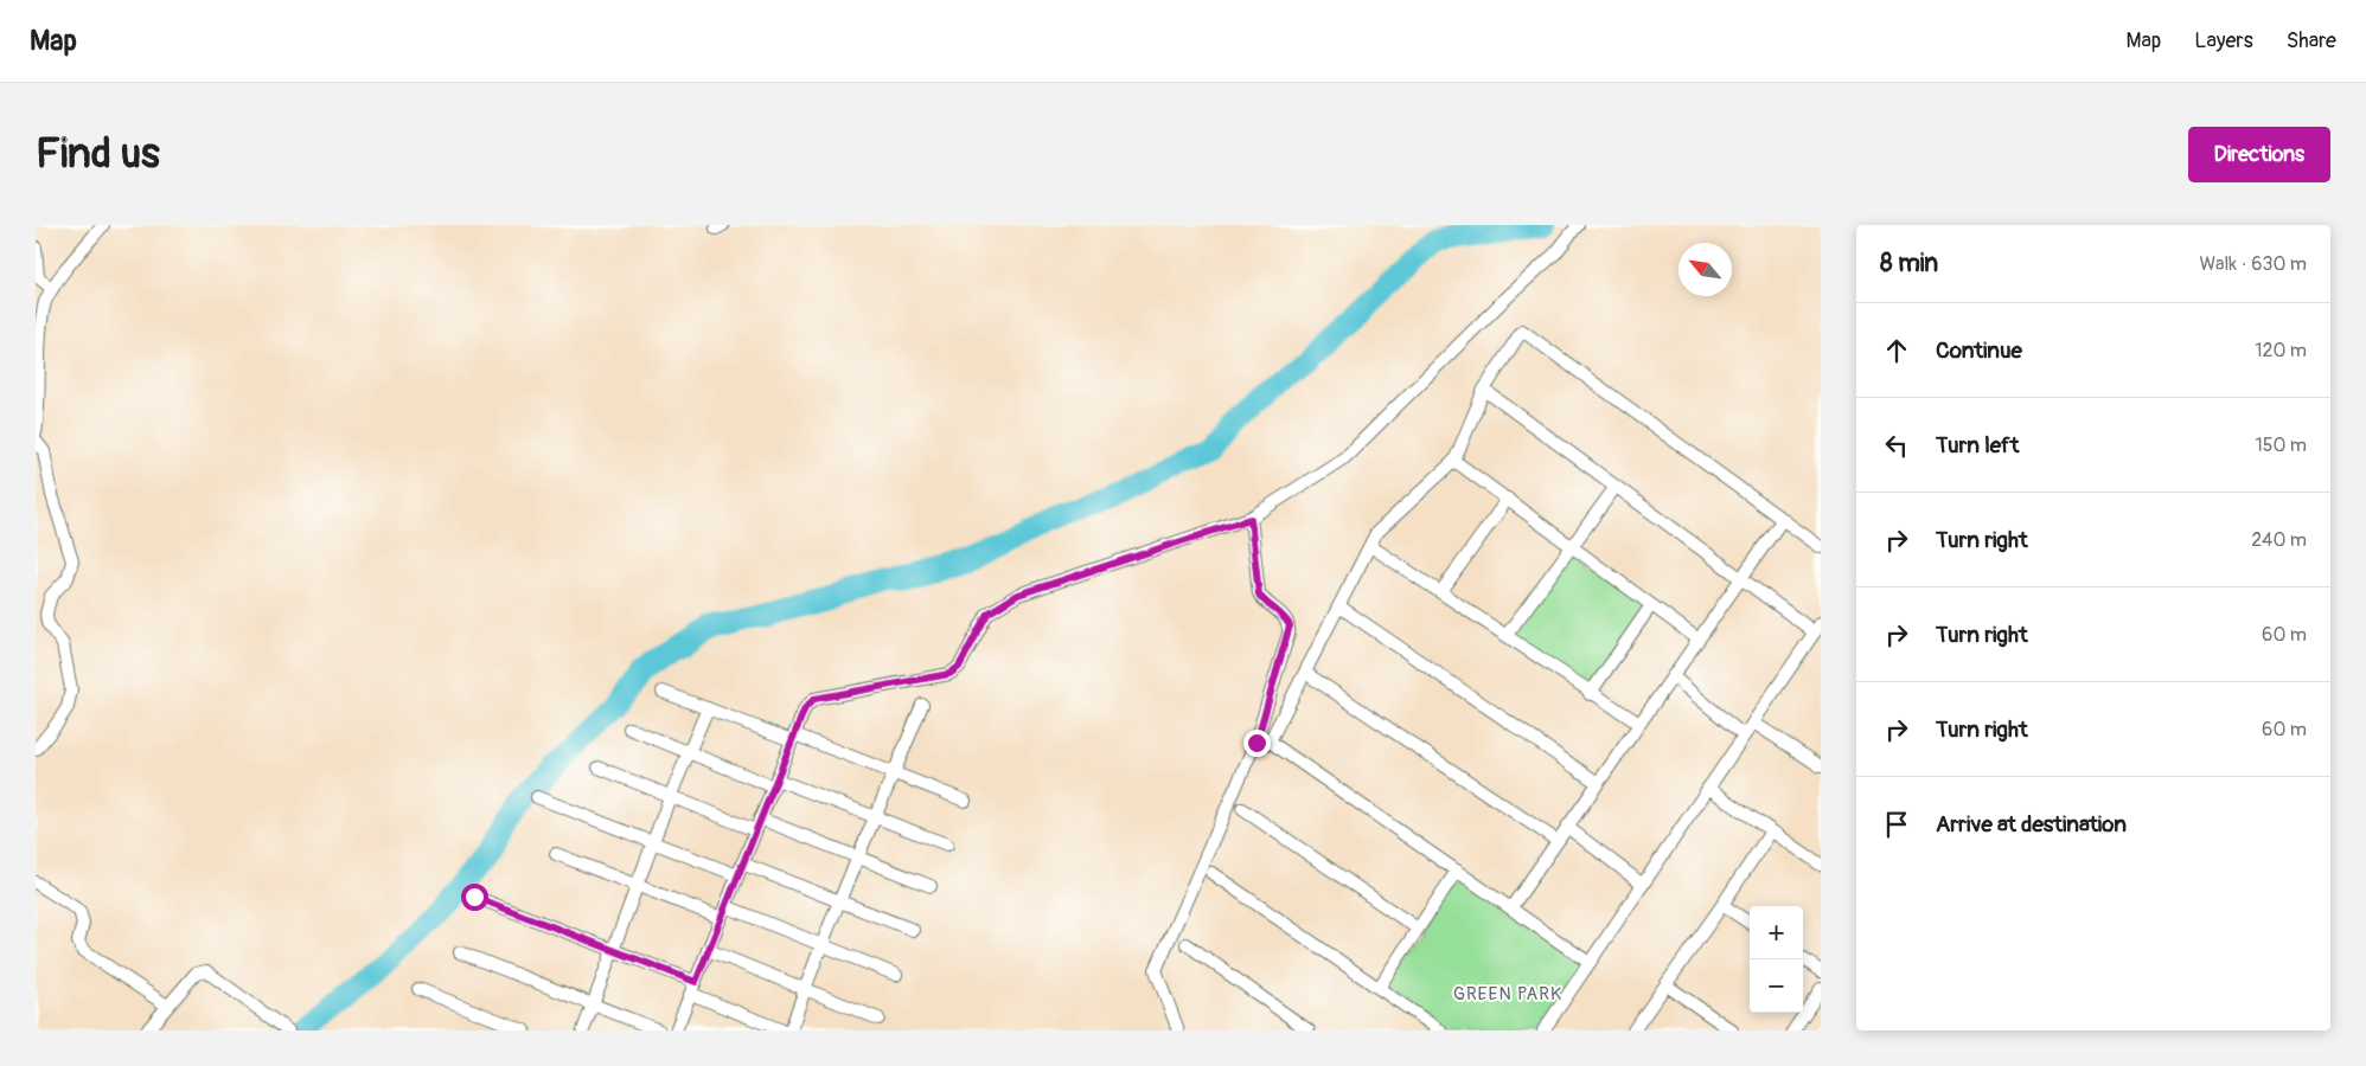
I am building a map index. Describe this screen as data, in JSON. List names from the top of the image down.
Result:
{
  "districts": ["GREEN PARK"],
  "north": "top left",
  "page": {
    "header": "Map",
    "nav": ["Map", "Layers", "Share"],
    "buttons": "Directions",
    "title": "Find us",
    "heading": ["8 min", "Walk · 630 m"],
    "list": [
      ["Continue", "120 m"],
      ["Turn left", "150 m"],
      ["Turn right", "240 m"],
      ["Turn right", "60 m"],
      ["Turn right", "60 m"],
      "Arrive at destination"
    ],
    "map_buttons": ["+", "−"]
  }
}
